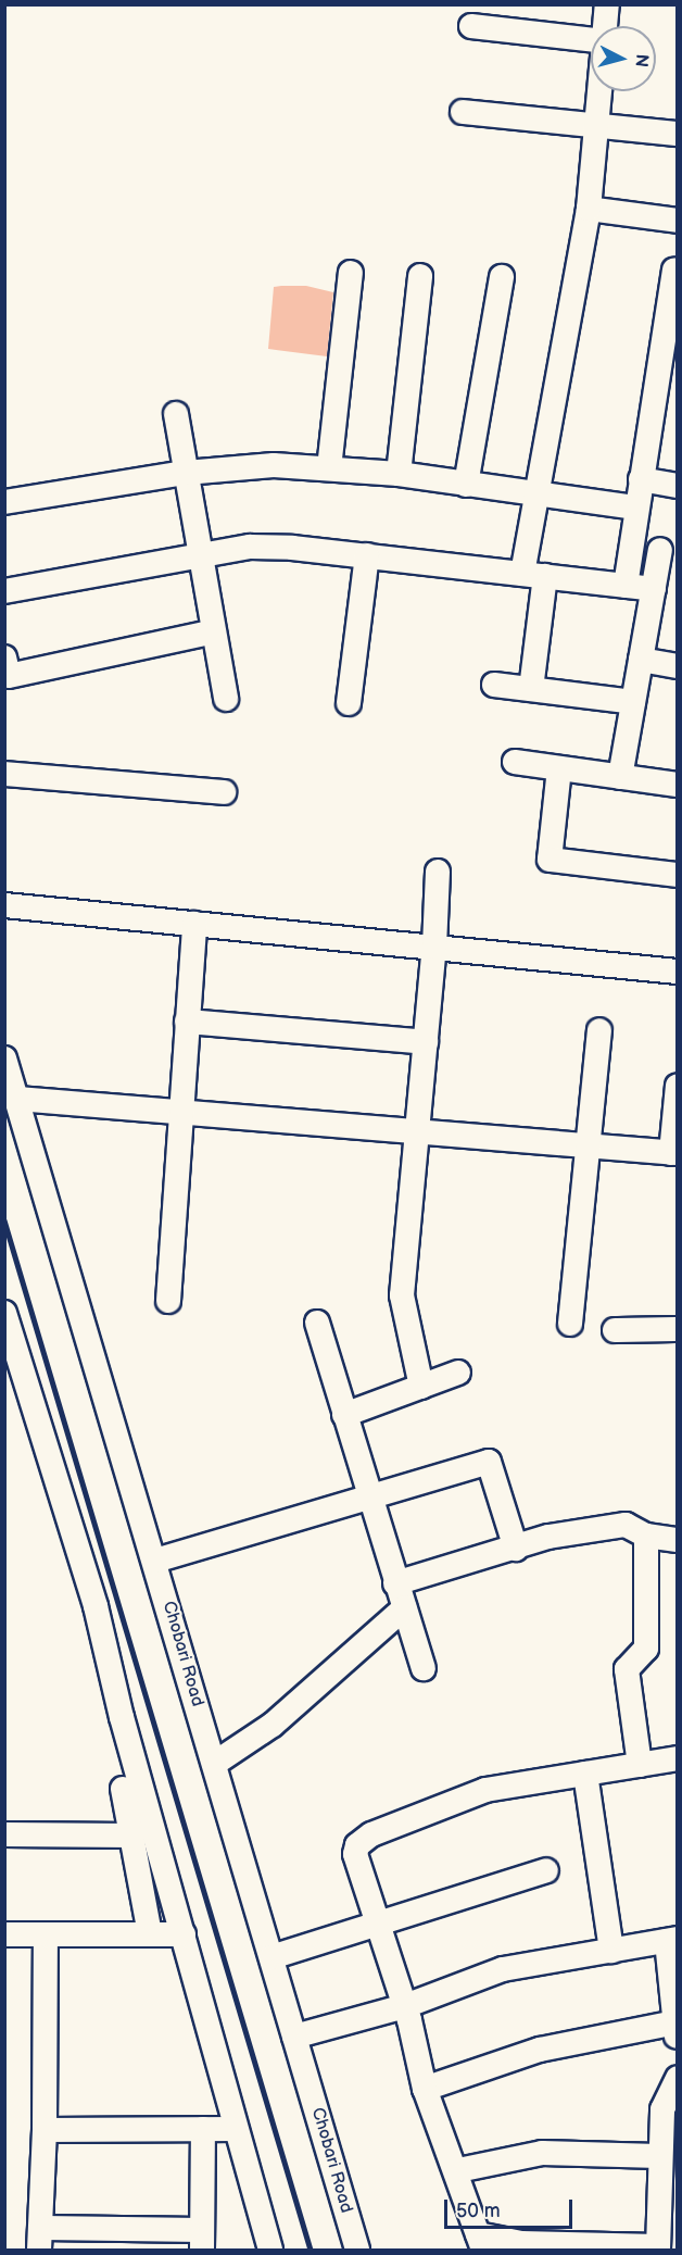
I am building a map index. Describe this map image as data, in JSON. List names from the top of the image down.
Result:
{
  "streets": {
    "street": ["Chobari Road"]
  },
  "scale_bar": "50 m",
  "north": "right"
}
